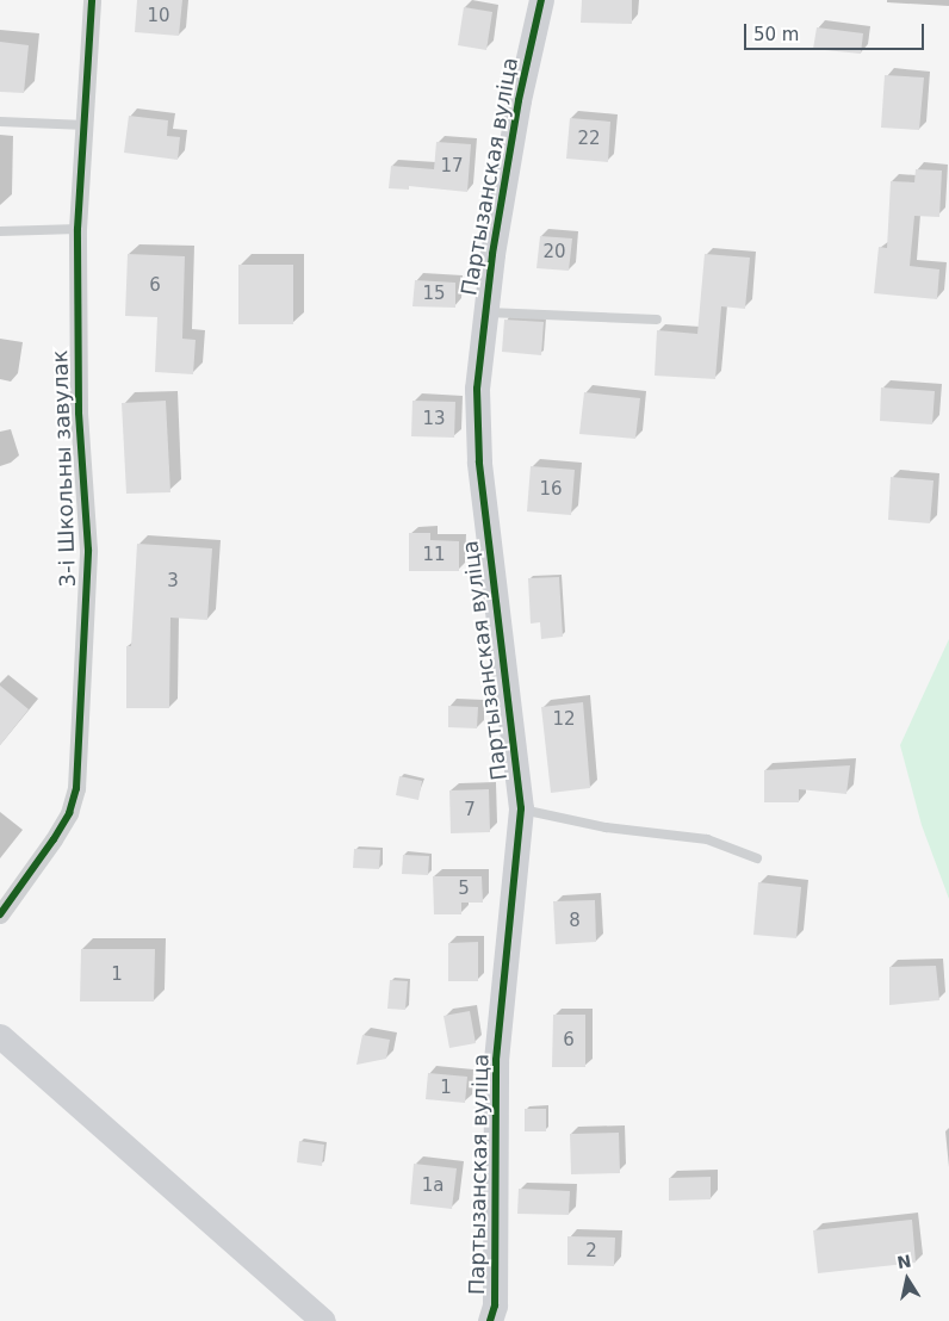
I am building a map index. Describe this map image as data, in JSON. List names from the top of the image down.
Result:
{
  "streets": {
    "street": ["Партызанская вуліца", "3-і Школьны завулак"]
  },
  "house_numbers": [
    "10",
    "22",
    "17",
    "20",
    "6",
    "15",
    "13",
    "16",
    "11",
    "3",
    "12",
    "7",
    "5",
    "8",
    "1",
    "6",
    "1",
    "1а",
    "2"
  ],
  "scale_bar": "50 m",
  "north": "top"
}
